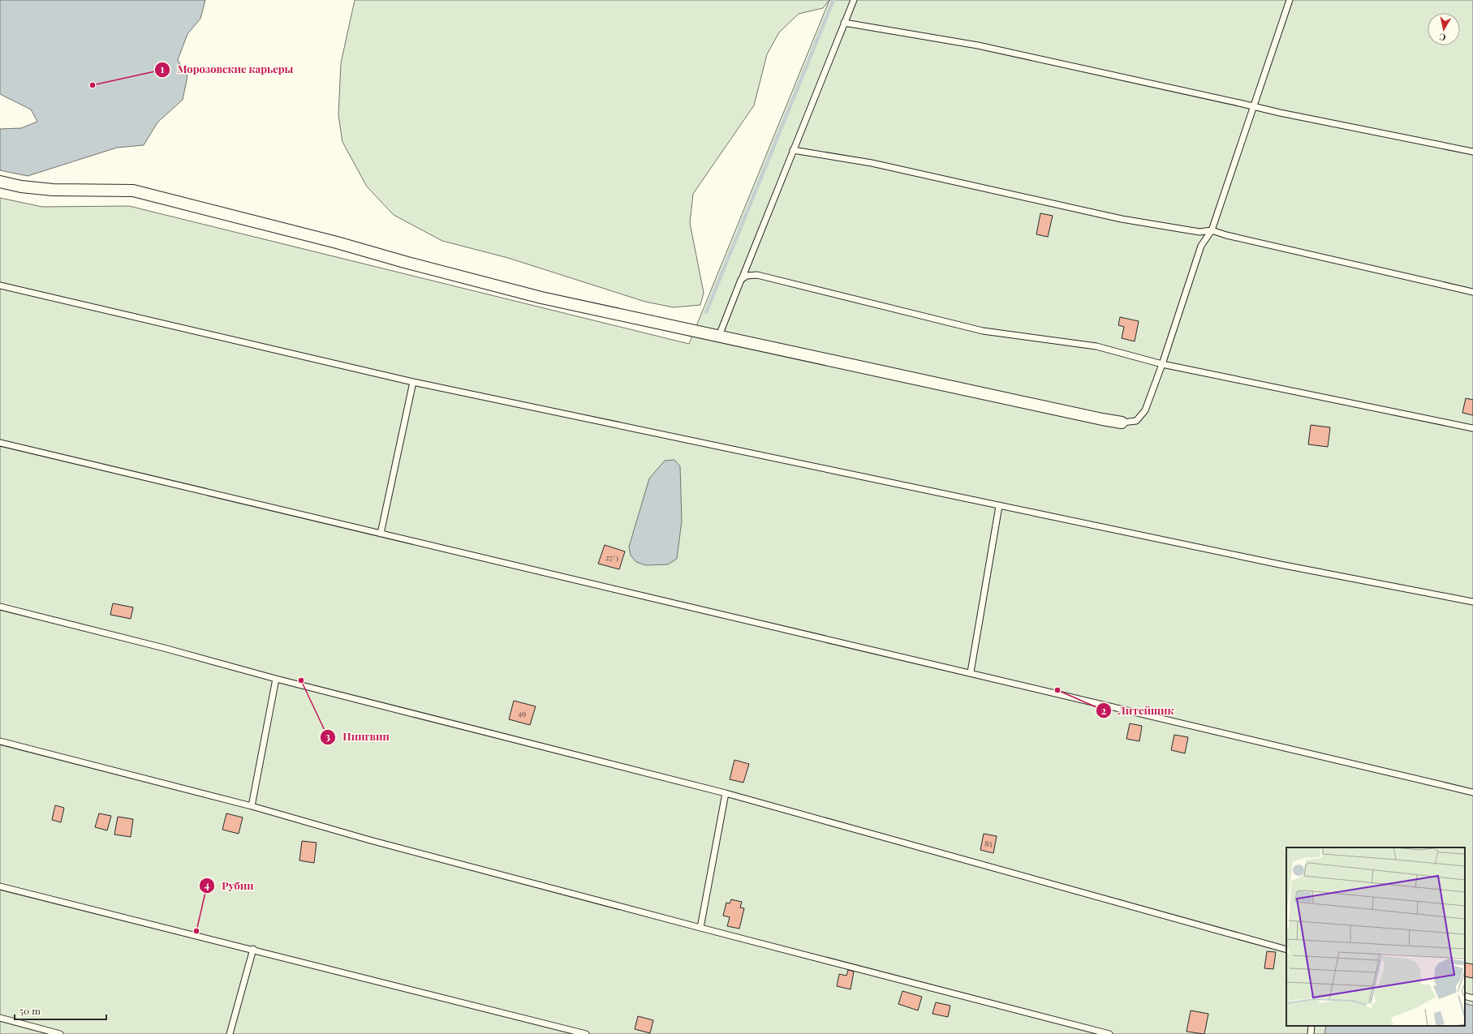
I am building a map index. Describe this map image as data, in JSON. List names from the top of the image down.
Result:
{
  "places": [
    "Морозовские карьеры",
    "Пингвин",
    "Литейщик",
    "Рубин"
  ],
  "house_numbers": ["27/3", "49", "85"],
  "scale_bar": "50 m",
  "north": "bottom"
}
